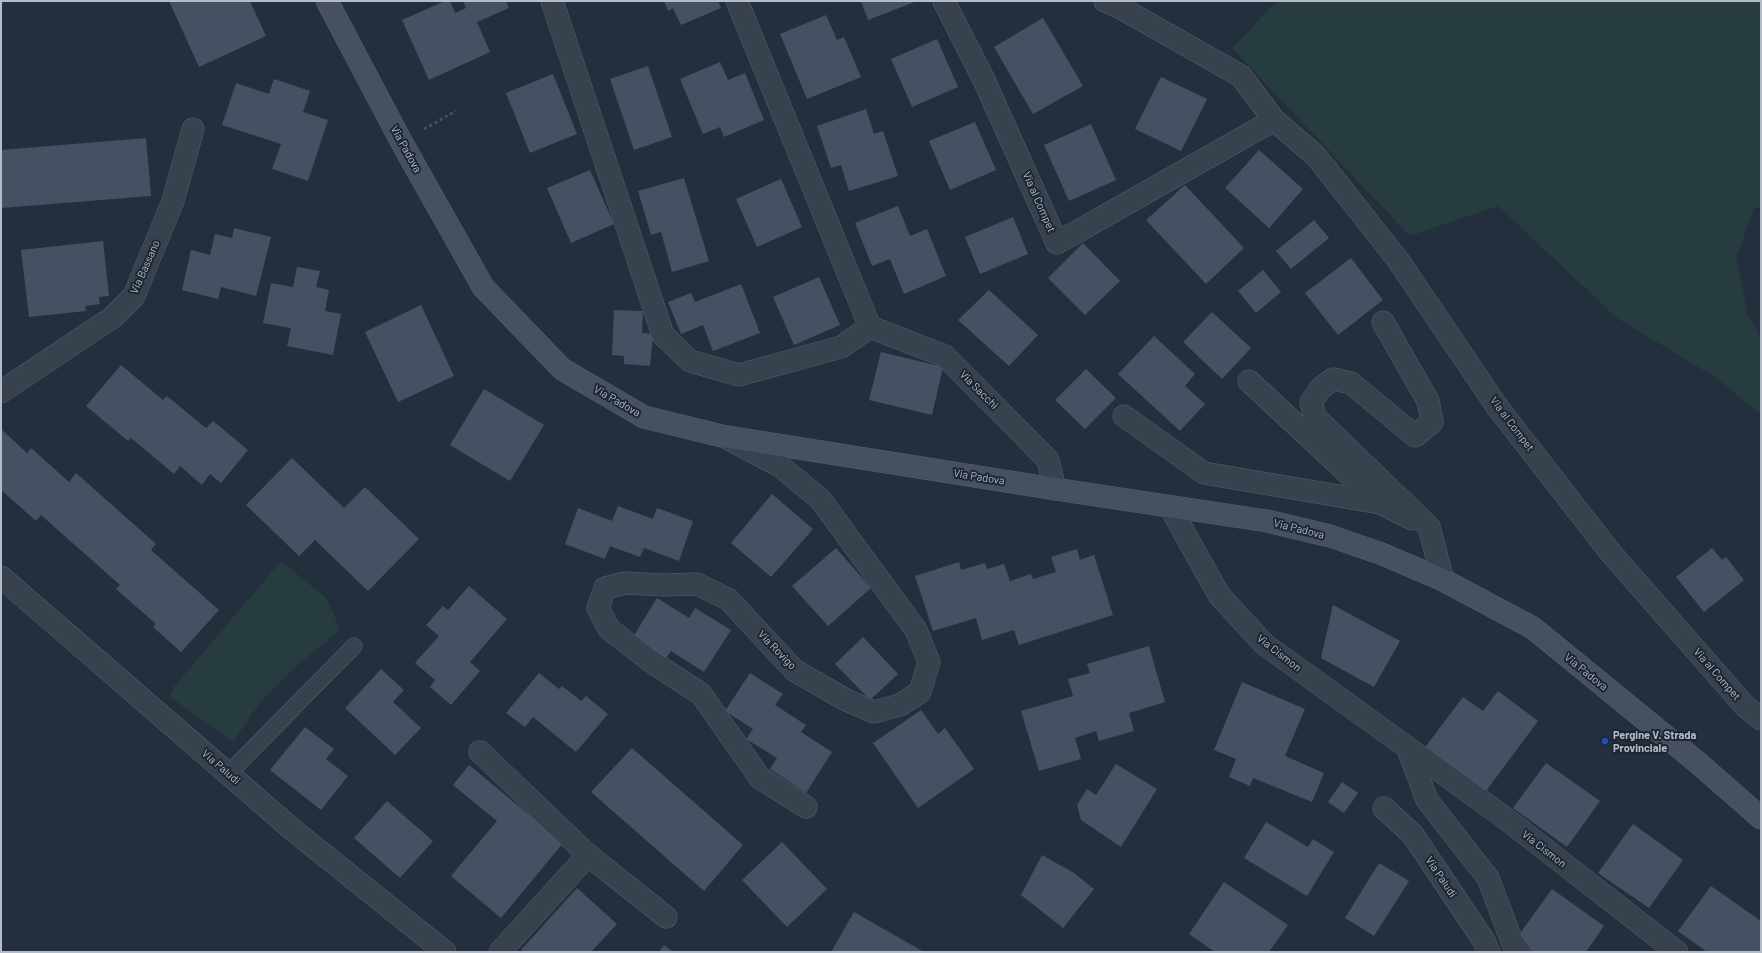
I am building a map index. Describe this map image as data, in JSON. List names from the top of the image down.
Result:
{
  "streets": {
    "main road": ["Via Padova"],
    "street": [
      "Via al Compet",
      "Via Bassano",
      "Via Sacchi",
      "Via Rovigo",
      "Via Cismon",
      "Via Paludi"
    ]
  },
  "crossings": [
    ["Via Padova", "Via Sacchi"],
    ["Via Padova", "Via Rovigo"],
    ["Via Padova", "Via Cismon"]
  ],
  "places": ["Pergine V. Strada Provinciale"]
}
